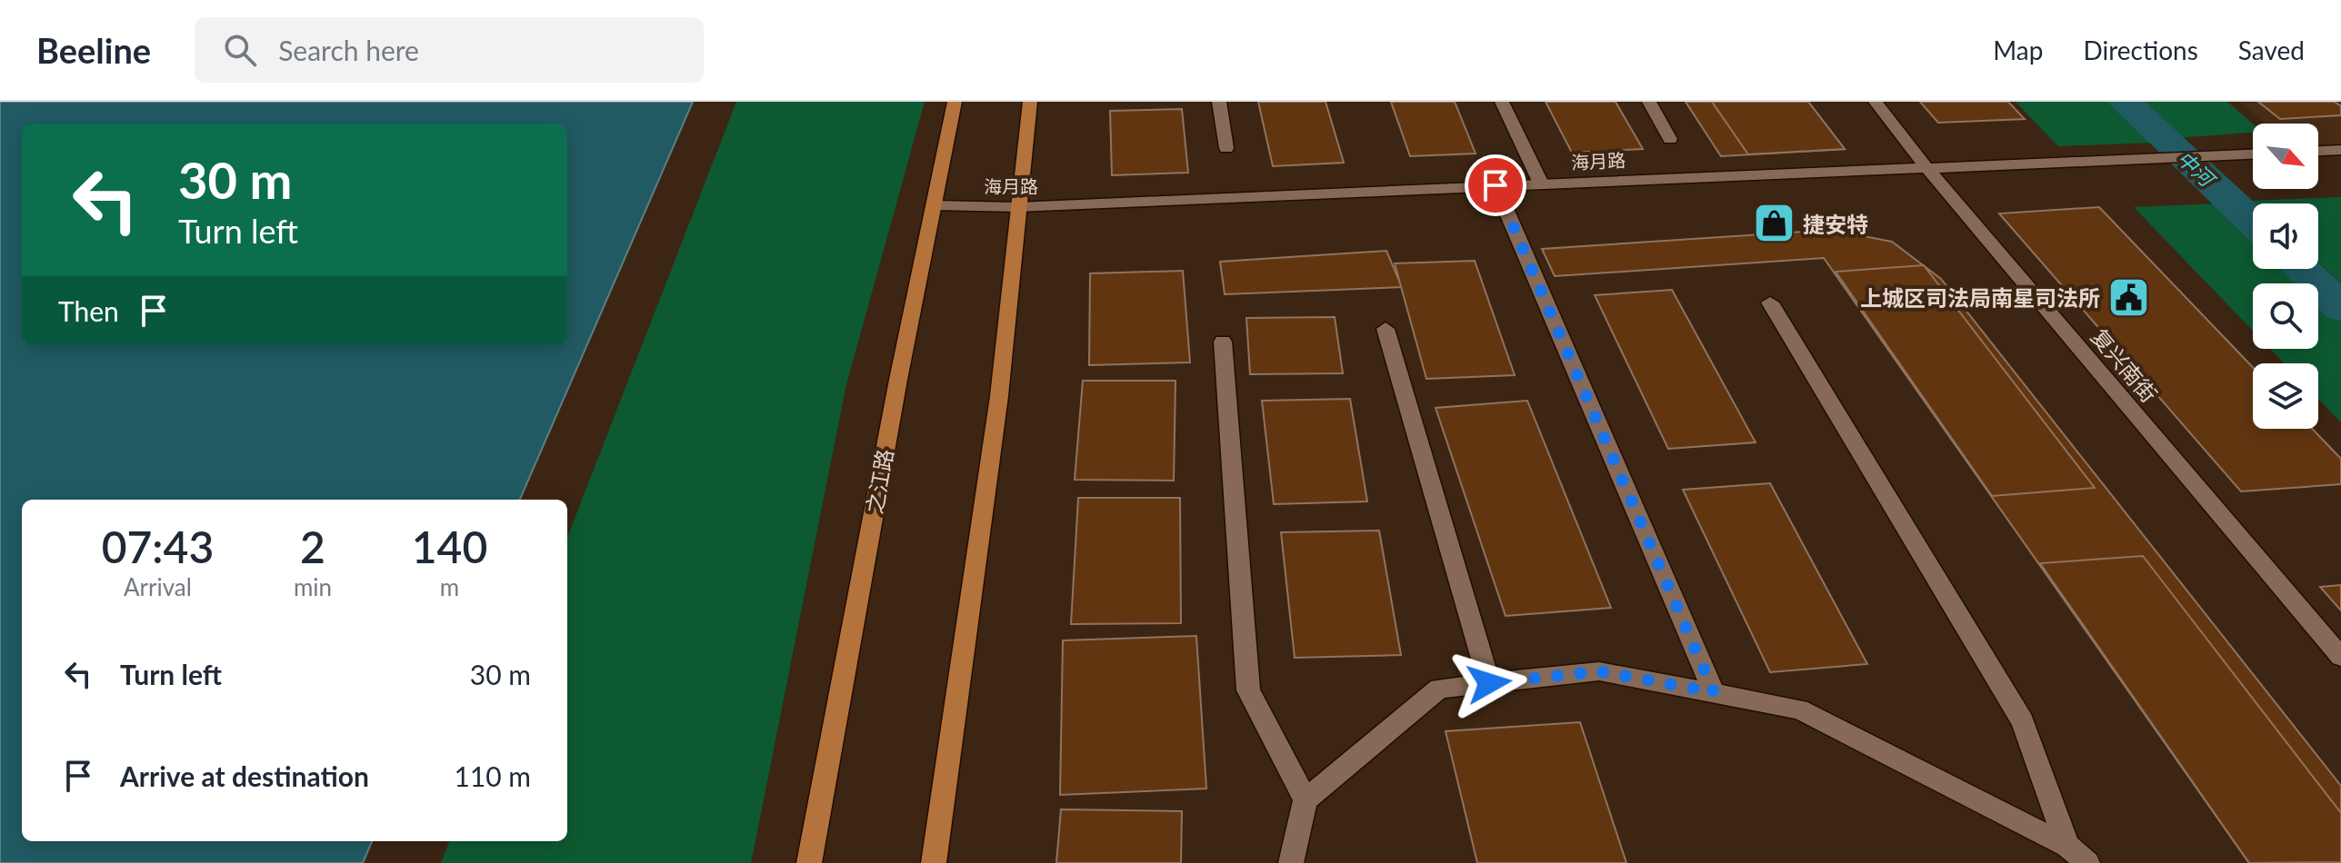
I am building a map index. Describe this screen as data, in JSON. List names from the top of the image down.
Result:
{
  "streets": {
    "main road": ["之江路"],
    "street": ["海月路", "复兴南街"]
  },
  "crossings": [
    ["海月路", "复兴南街"],
    ["海月路", "之江路"]
  ],
  "water": ["中河"],
  "places": {
    "shop": ["捷安特"],
    "public building": ["上城区司法局南星司法所"]
  },
  "north": "bottom right",
  "page": {
    "header": "Beeline",
    "search": "Search here",
    "nav": ["Map", "Directions", "Saved"],
    "turn": ["30 m", "Turn left"],
    "then": "Then",
    "eta": [
      "07:43",
      "Arrival",
      "2",
      "min",
      "140",
      "m"
    ],
    "list": [
      {
        "name": "Turn left",
        "value": "30 m"
      },
      {
        "name": "Arrive at destination",
        "value": "110 m"
      }
    ]
  }
}
